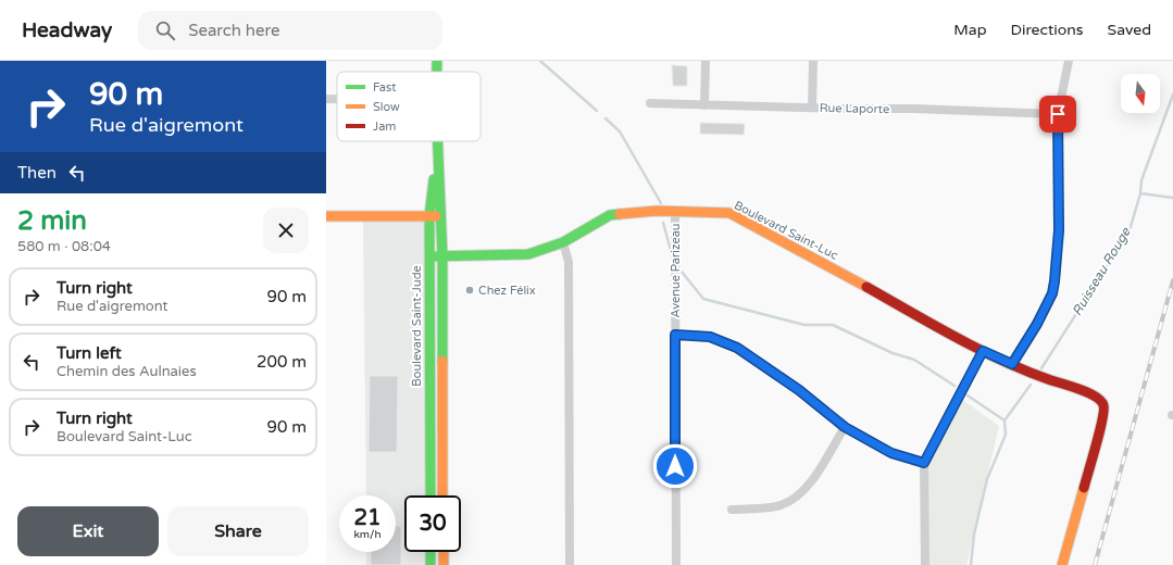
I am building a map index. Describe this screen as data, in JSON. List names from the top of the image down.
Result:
{
  "streets": {
    "street": [
      "Rue Laporte",
      "Boulevard Saint-Luc",
      "Avenue Parizeau",
      "Boulevard Saint-Jude"
    ]
  },
  "crossings": [
    ["Boulevard Saint-Luc", "Avenue Parizeau"],
    ["Boulevard Saint-Luc", "Boulevard Saint-Jude"]
  ],
  "water": ["Ruisseau Rouge"],
  "places": ["Chez Félix"],
  "legend": ["Fast", "Slow", "Jam"],
  "north": "bottom",
  "page": {
    "header": "Headway",
    "search": "Search here",
    "nav": ["Map", "Directions", "Saved"],
    "turn": ["90 m", "Rue d'aigremont"],
    "then": "Then",
    "heading": ["2 min", "580 m · 08:04"],
    "list": [
      {
        "name": "Turn right",
        "note": "Rue d'aigremont",
        "value": "90 m"
      },
      {
        "name": "Turn left",
        "note": "Chemin des Aulnaies",
        "value": "200 m"
      },
      {
        "name": "Turn right",
        "note": "Boulevard Saint-Luc",
        "value": "90 m"
      }
    ],
    "speed": "21 km/h",
    "limit": "30",
    "buttons": ["Exit", "Share"]
  }
}
